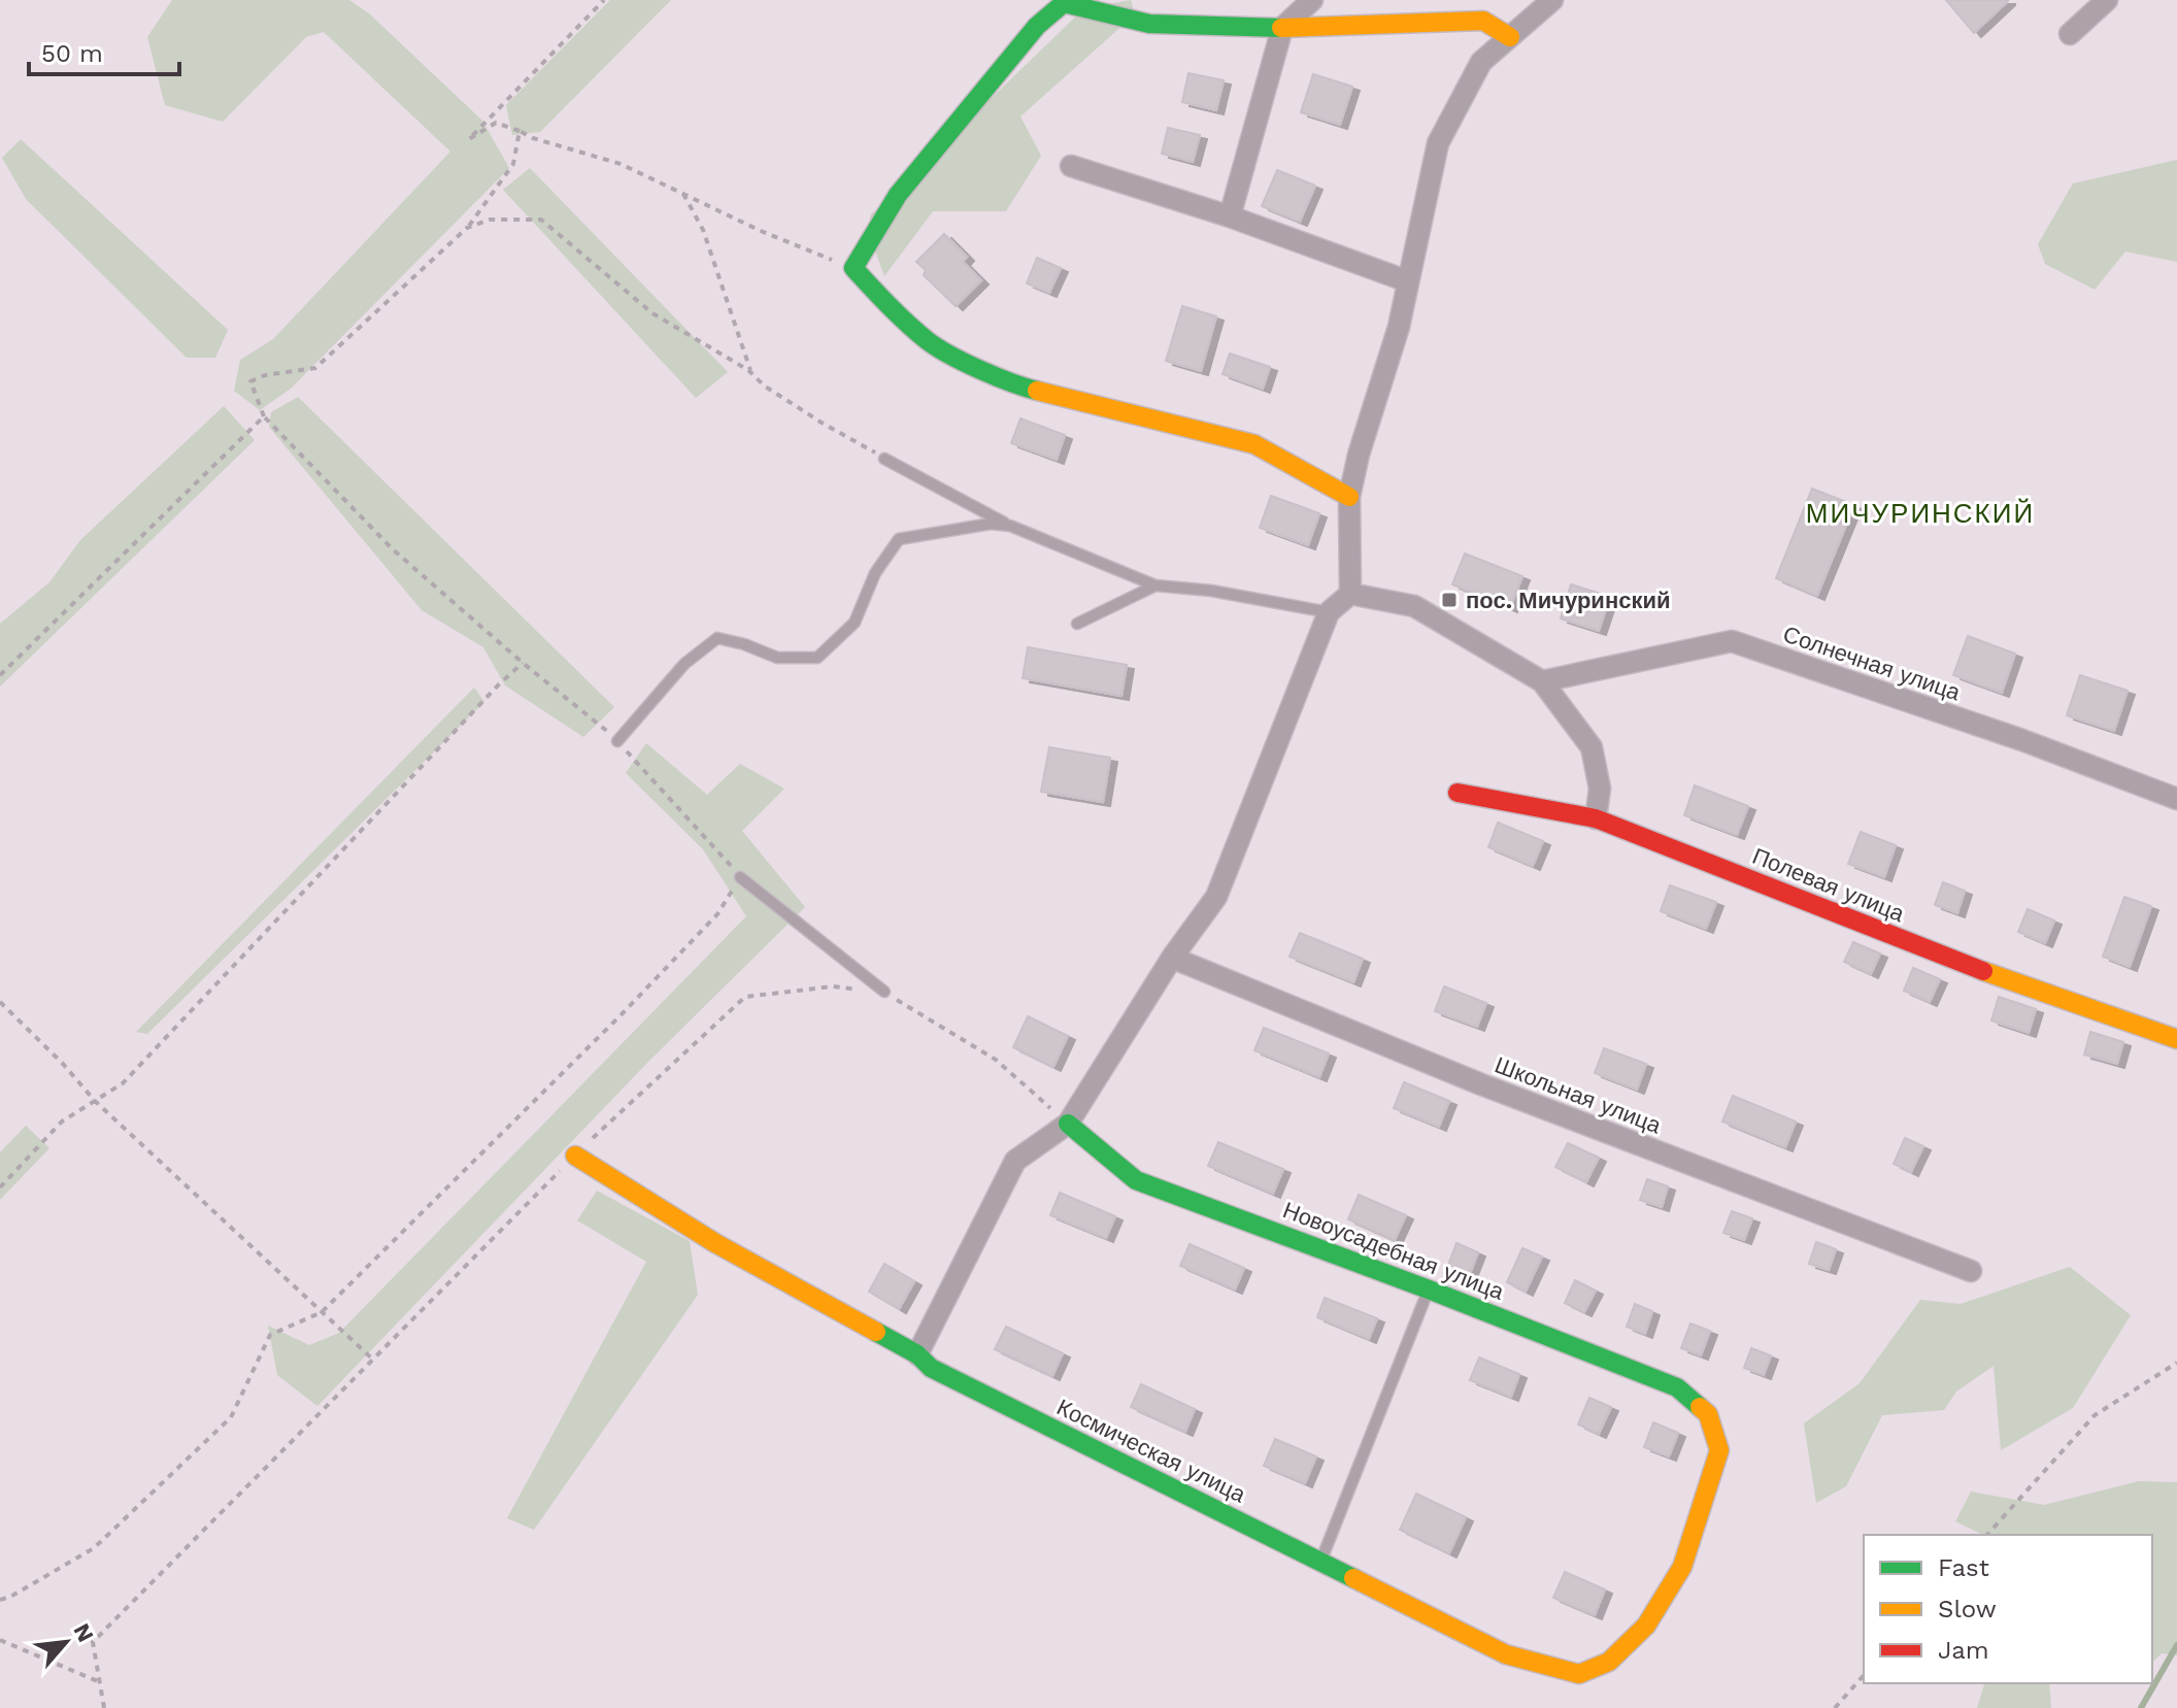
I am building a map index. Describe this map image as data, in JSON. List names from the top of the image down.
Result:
{
  "streets": {
    "street": [
      "Солнечная улица",
      "Полевая улица",
      "Школьная улица",
      "Новоусадебная улица",
      "Космическая улица"
    ]
  },
  "crossings": [
    ["Новоусадебная улица", "Космическая улица"]
  ],
  "districts": ["МИЧУРИНСКИЙ"],
  "places": {
    "transit": ["пос. Мичуринский"]
  },
  "legend": ["Fast", "Slow", "Jam"],
  "scale_bar": "50 m",
  "north": "top right"
}
